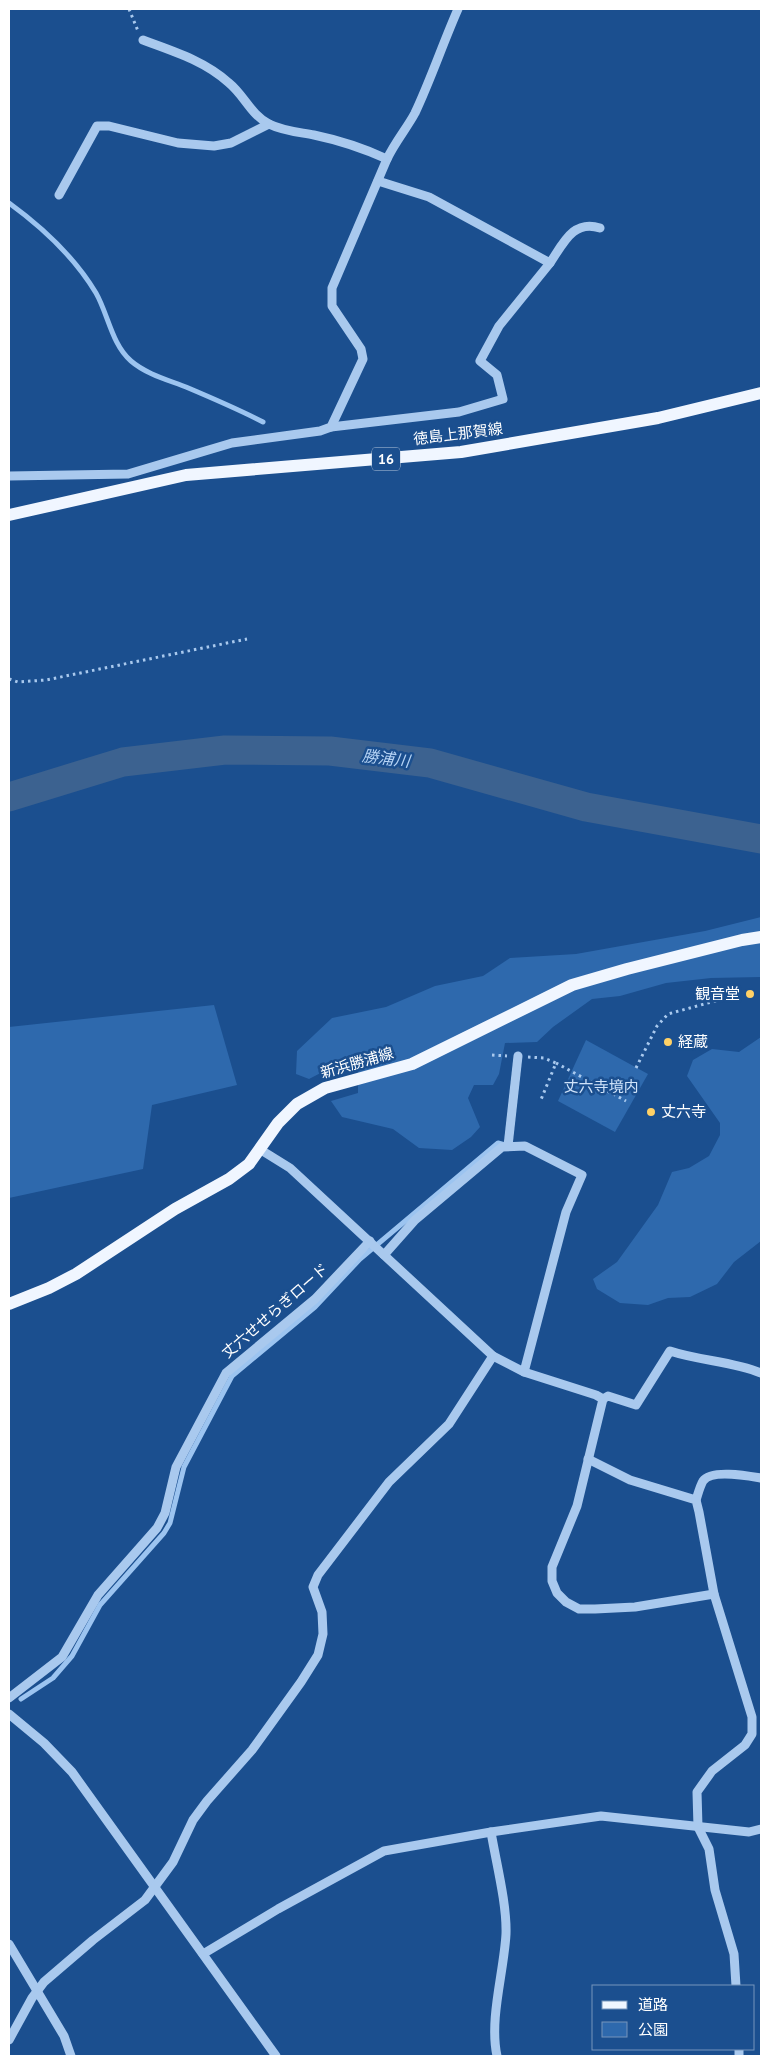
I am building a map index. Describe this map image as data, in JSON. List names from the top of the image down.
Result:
{
  "streets": {
    "main road": ["徳島上那賀線", "16", "新浜勝浦線"],
    "street": ["丈六せせらぎロード"]
  },
  "water": ["勝浦川"],
  "parks": ["丈六寺境内"],
  "places": ["観音堂", "経蔵", "丈六寺"],
  "legend": ["道路", "公園"]
}
